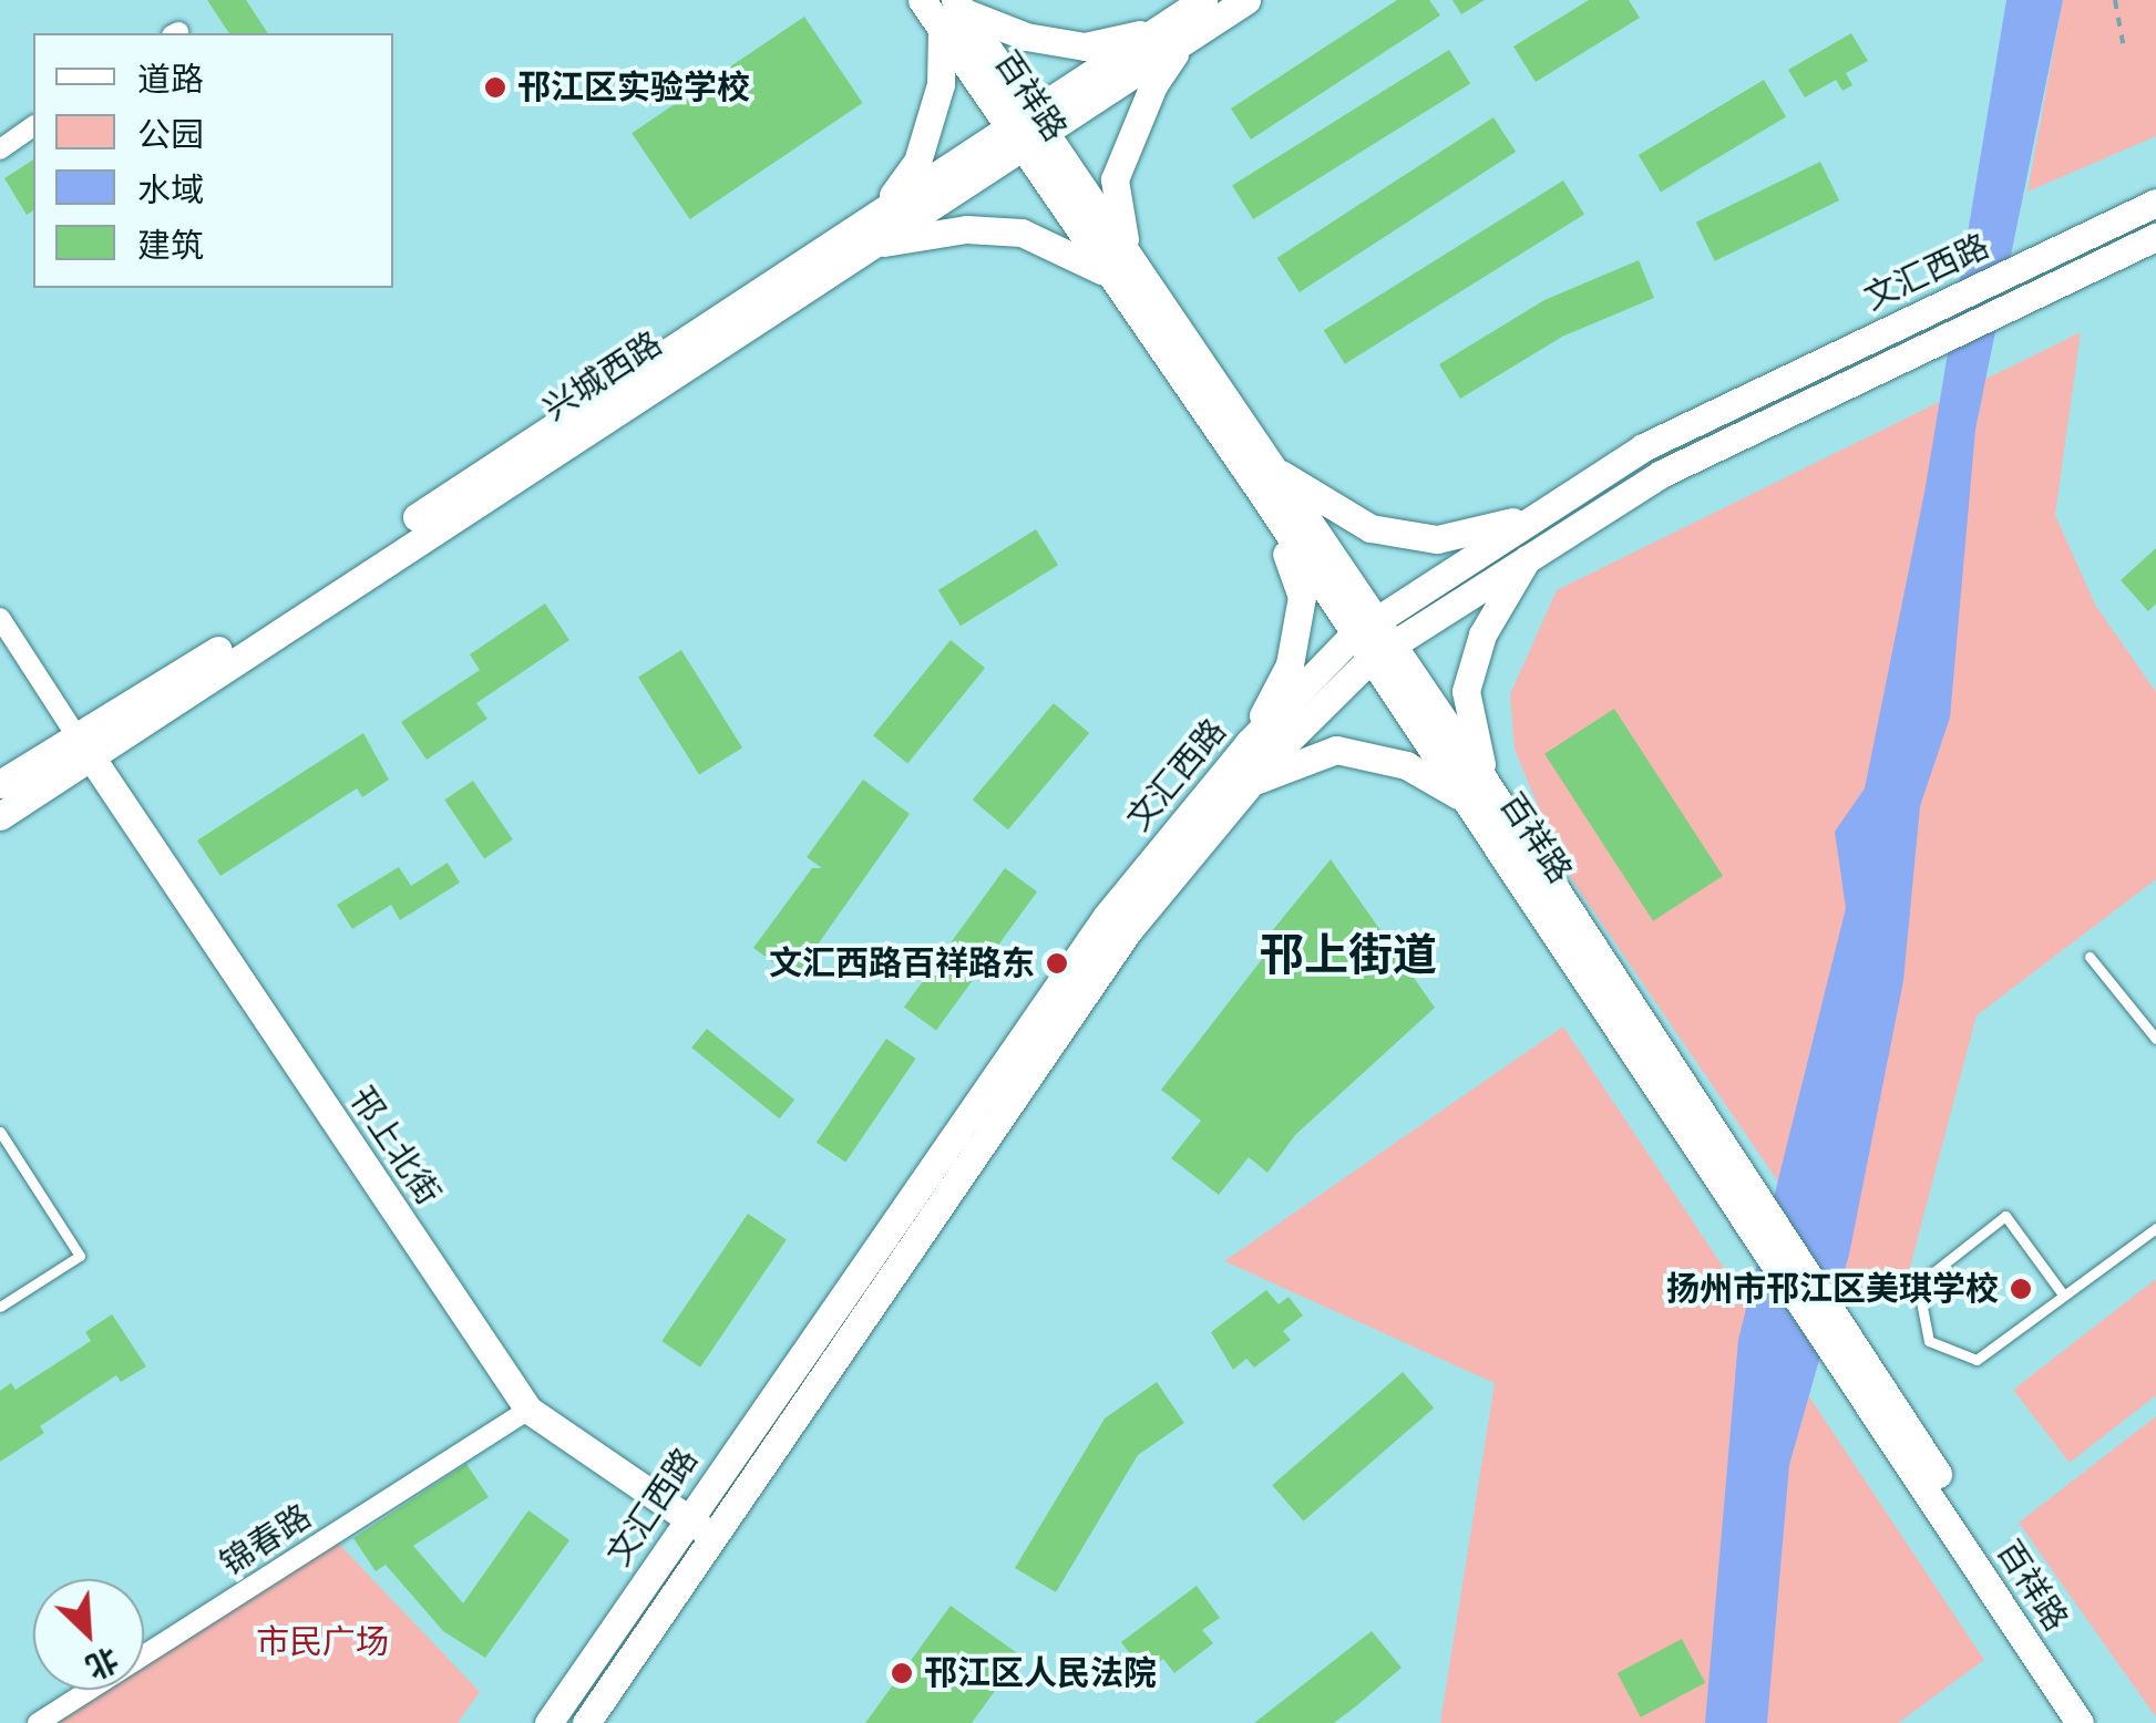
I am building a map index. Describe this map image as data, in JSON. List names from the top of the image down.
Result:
{
  "streets": {
    "street": [
      "百祥路",
      "文汇西路",
      "兴城西路",
      "邗上北街",
      "锦春路"
    ]
  },
  "crossings": [
    ["百祥路", "文汇西路"],
    ["百祥路", "兴城西路"],
    ["文汇西路", "邗上北街"],
    ["兴城西路", "邗上北街"],
    ["邗上北街", "锦春路"]
  ],
  "districts": ["邗上街道"],
  "parks": ["市民广场"],
  "places": [
    "邗江区实验学校",
    "文汇西路百祥路东",
    "扬州市邗江区美琪学校",
    "邗江区人民法院"
  ],
  "legend": [
    "道路",
    "公园",
    "水域",
    "建筑"
  ],
  "north": "bottom right"
}
